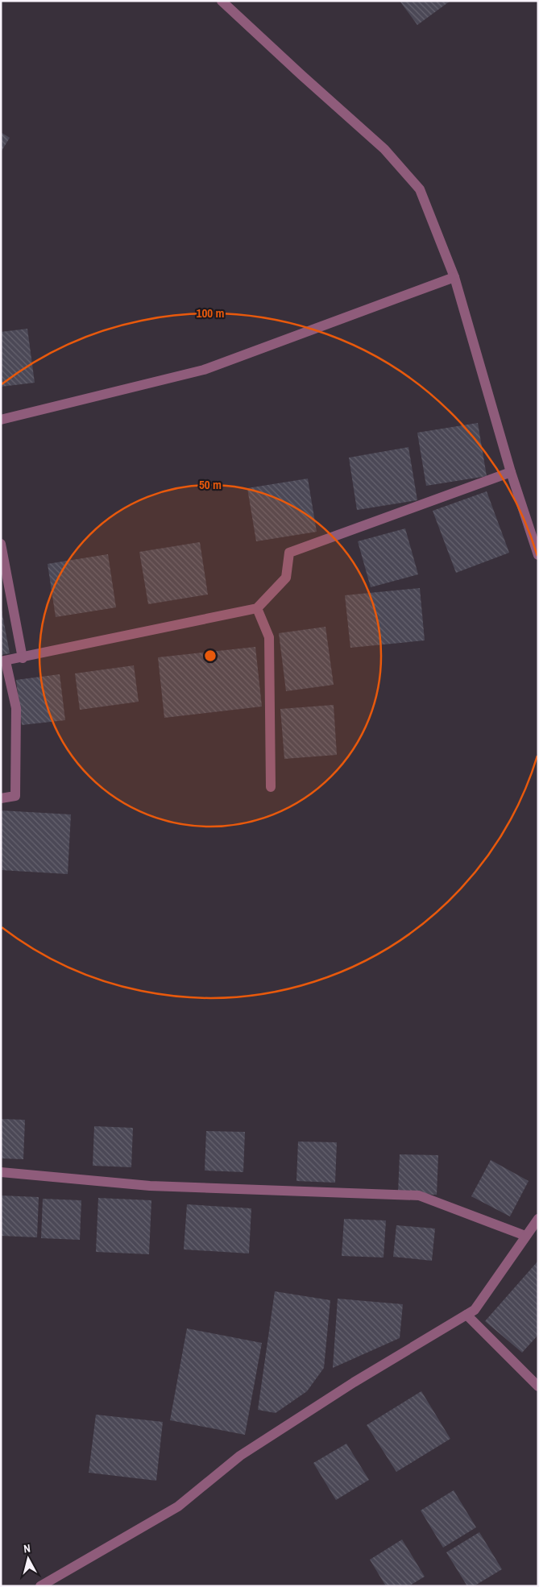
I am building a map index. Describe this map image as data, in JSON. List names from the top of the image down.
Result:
{
  "north": "top",
  "rings": ["100 m", "50 m"]
}
